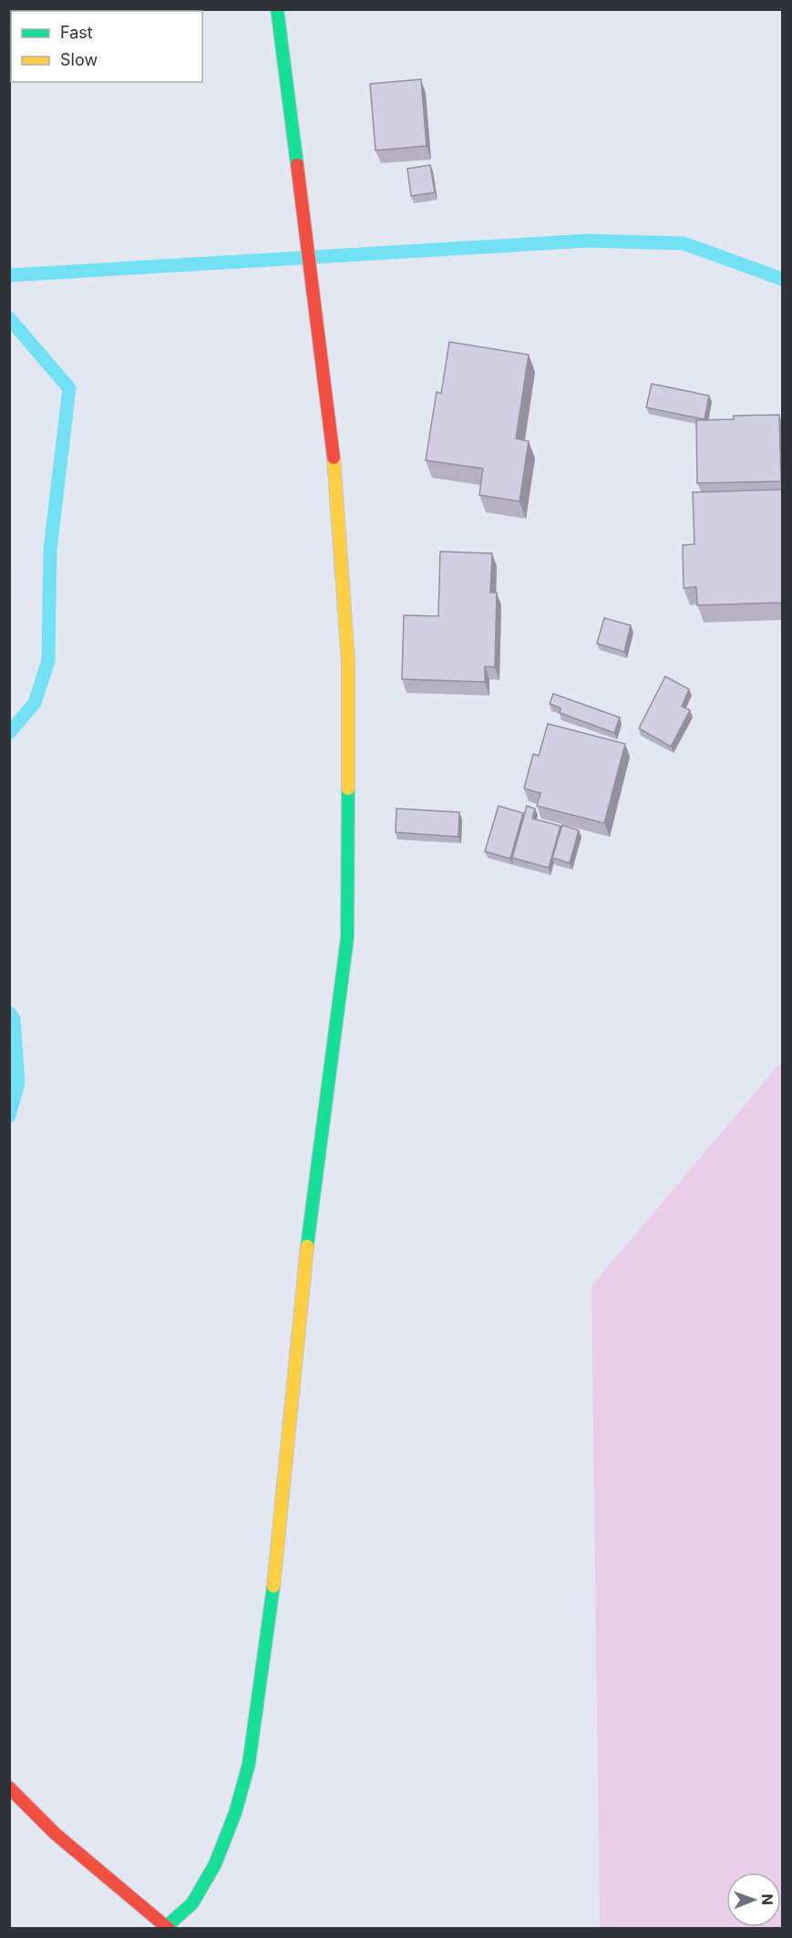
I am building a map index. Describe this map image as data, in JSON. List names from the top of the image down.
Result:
{
  "legend": ["Fast", "Slow"],
  "north": "right"
}
